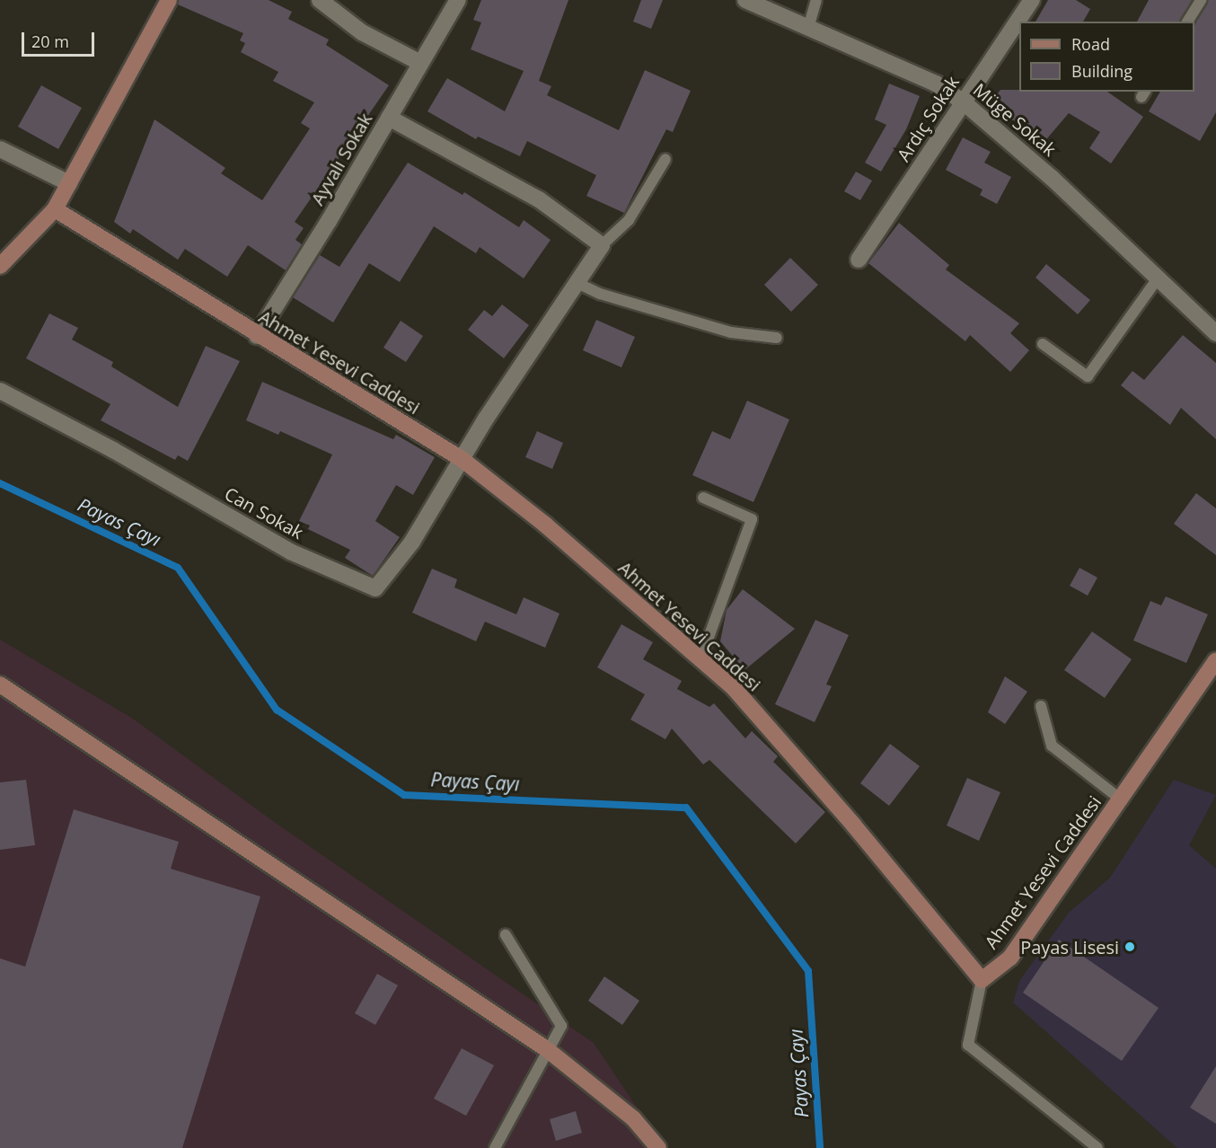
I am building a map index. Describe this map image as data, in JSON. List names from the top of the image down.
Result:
{
  "streets": {
    "street": [
      "Ardıç Sokak",
      "Müge Sokak",
      "Ayvalı Sokak",
      "Ahmet Yesevi Caddesi",
      "Can Sokak"
    ]
  },
  "crossings": [
    ["Ardıç Sokak", "Müge Sokak"],
    ["Ayvalı Sokak", "Ahmet Yesevi Caddesi"],
    ["Ahmet Yesevi Caddesi", "Can Sokak"]
  ],
  "water": ["Payas Çayı"],
  "places": ["Payas Lisesi"],
  "legend": ["Road", "Building"],
  "scale_bar": "20 m"
}
